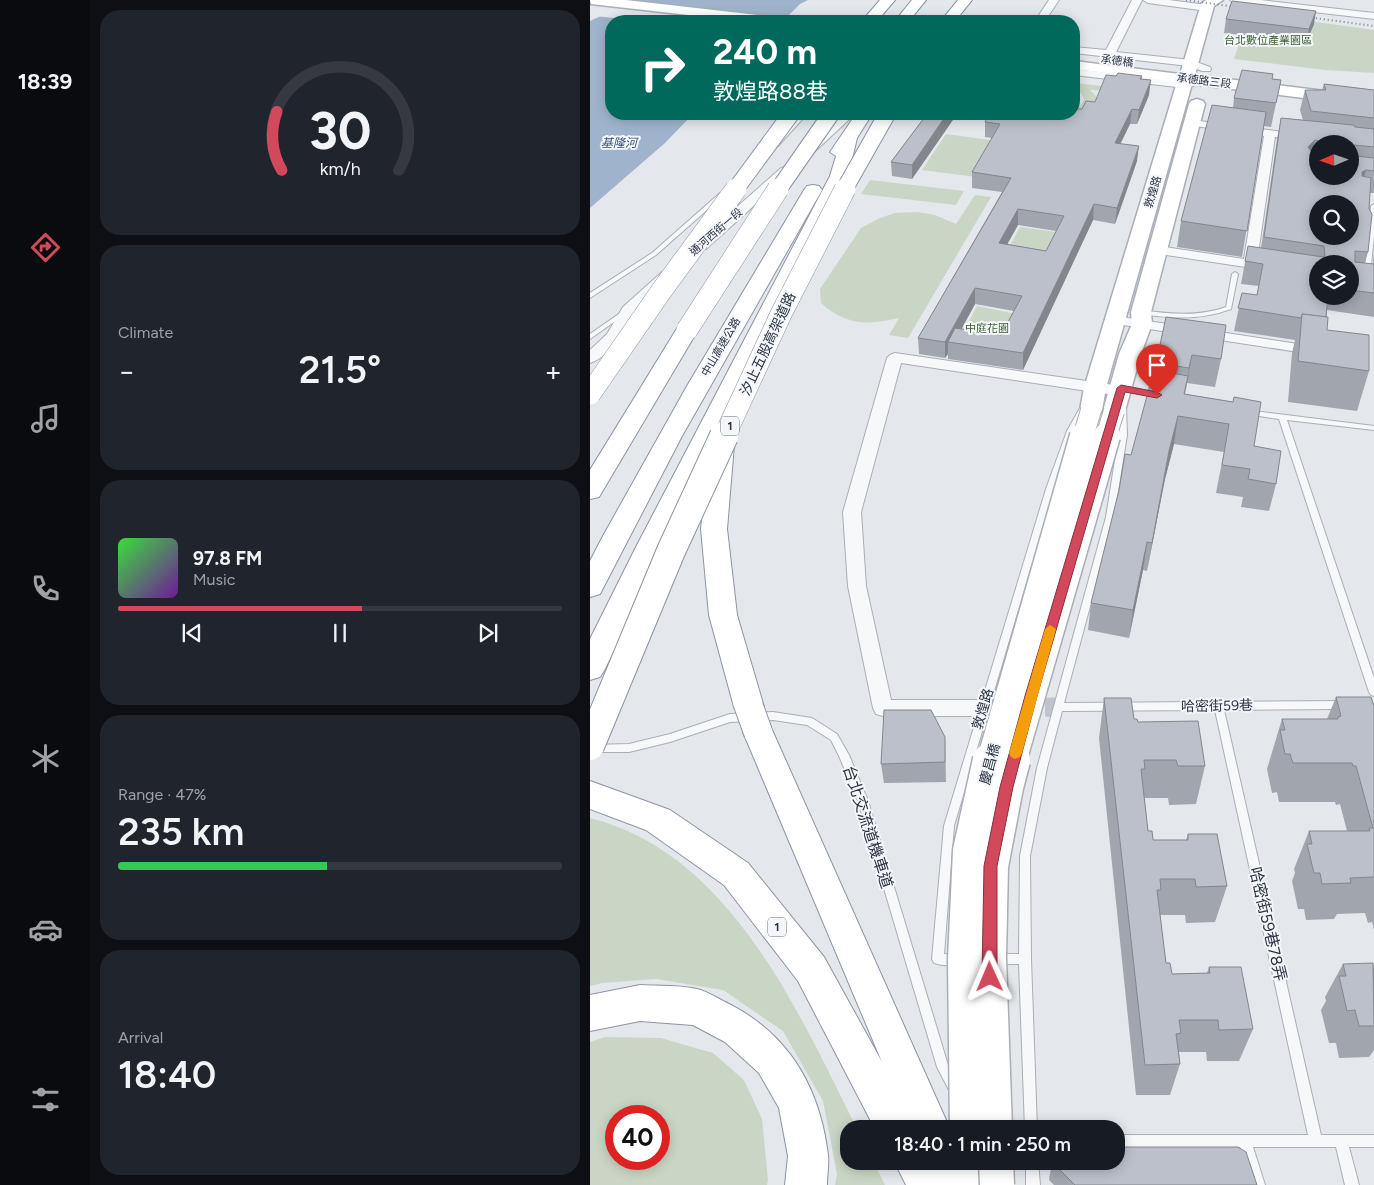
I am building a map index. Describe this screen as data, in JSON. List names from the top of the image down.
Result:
{
  "streets": {
    "highway": ["汐止五股高架道路", "中山高速公路", "1"],
    "street": [
      "承德橋",
      "承德路三段",
      "敦煌路",
      "通河西街一段",
      "慶昌橋"
    ],
    "lane": ["哈密街59巷", "台北交流道機車道", "哈密街59巷78弄"]
  },
  "crossings": [
    ["承德橋", "承德路三段"],
    ["承德路三段", "敦煌路"],
    ["敦煌路", "哈密街59巷"],
    ["敦煌路", "慶昌橋"],
    ["汐止五股高架道路", "台北交流道機車道"],
    ["中山高速公路", "1"],
    ["哈密街59巷", "哈密街59巷78弄"]
  ],
  "water": ["基隆河"],
  "parks": ["台北數位產業園區", "中庭花園"],
  "north": "left",
  "page": {
    "tabs": "18:39",
    "turn": ["240 m", "敦煌路88巷"],
    "tile": [
      "Climate",
      ["Range · 47%", "235 km"],
      ["Arrival", "18:40"]
    ],
    "heat": ["−", "21.5°", "+"],
    "song": ["97.8 FM", "Music"],
    "limit": "40",
    "trip": "18:40 · 1 min · 250 m",
    "gauge": ["30", "km/h"]
  }
}
